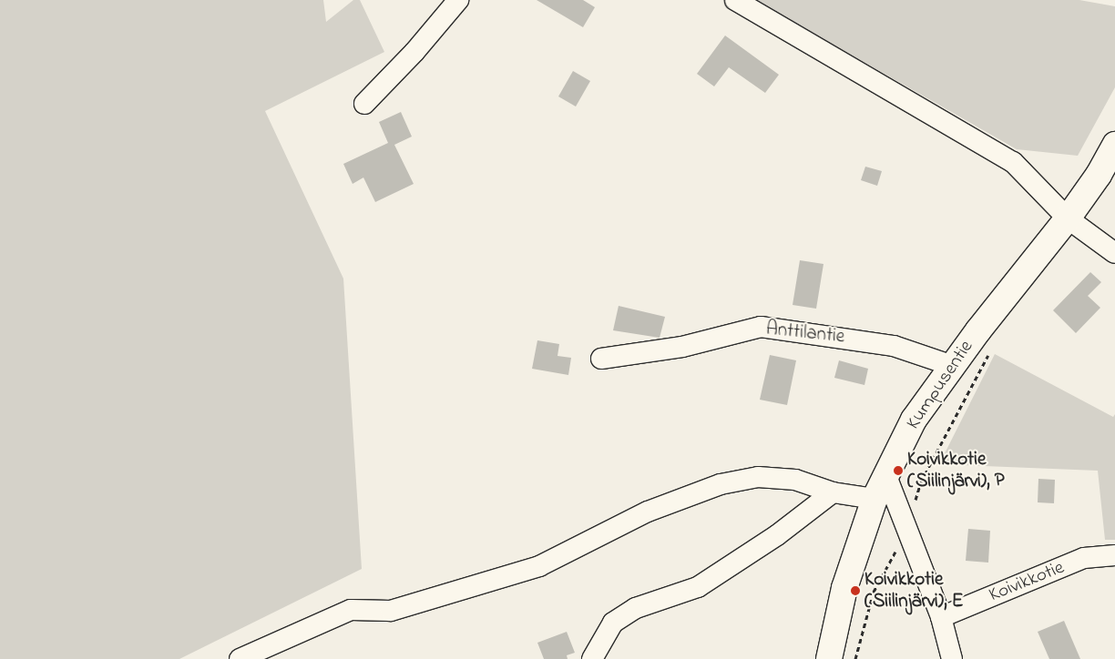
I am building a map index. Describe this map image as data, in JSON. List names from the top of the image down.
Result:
{
  "streets": {
    "street": ["Anttilantie", "Kumpusentie", "Koivikkotie"]
  },
  "crossings": [
    ["Anttilantie", "Kumpusentie"]
  ],
  "places": ["Koivikkotie (Siilinjärvi), P", "Koivikkotie (Siilinjärvi), E"]
}
